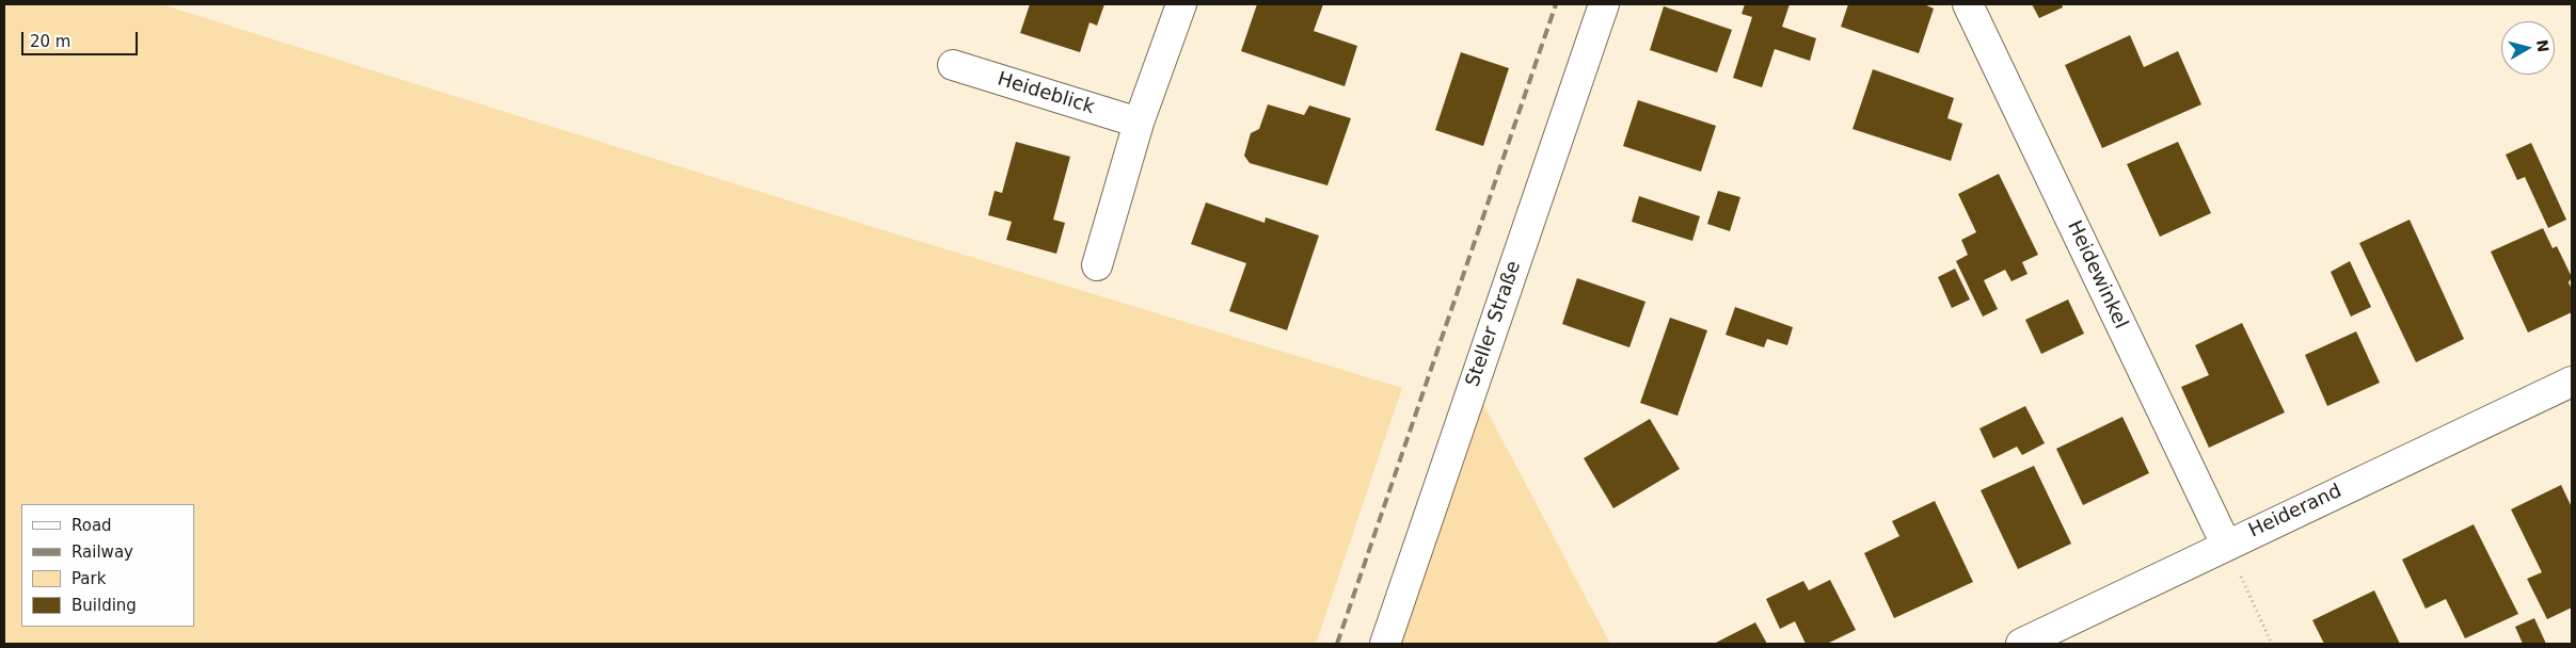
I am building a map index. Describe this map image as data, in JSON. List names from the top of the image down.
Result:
{
  "streets": {
    "street": [
      "Heideblick",
      "Heidewinkel",
      "Steller Straße",
      "Heiderand"
    ]
  },
  "crossings": [
    ["Heidewinkel", "Heiderand"]
  ],
  "legend": [
    "Road",
    "Railway",
    "Park",
    "Building"
  ],
  "scale_bar": "20 m",
  "north": "right"
}
